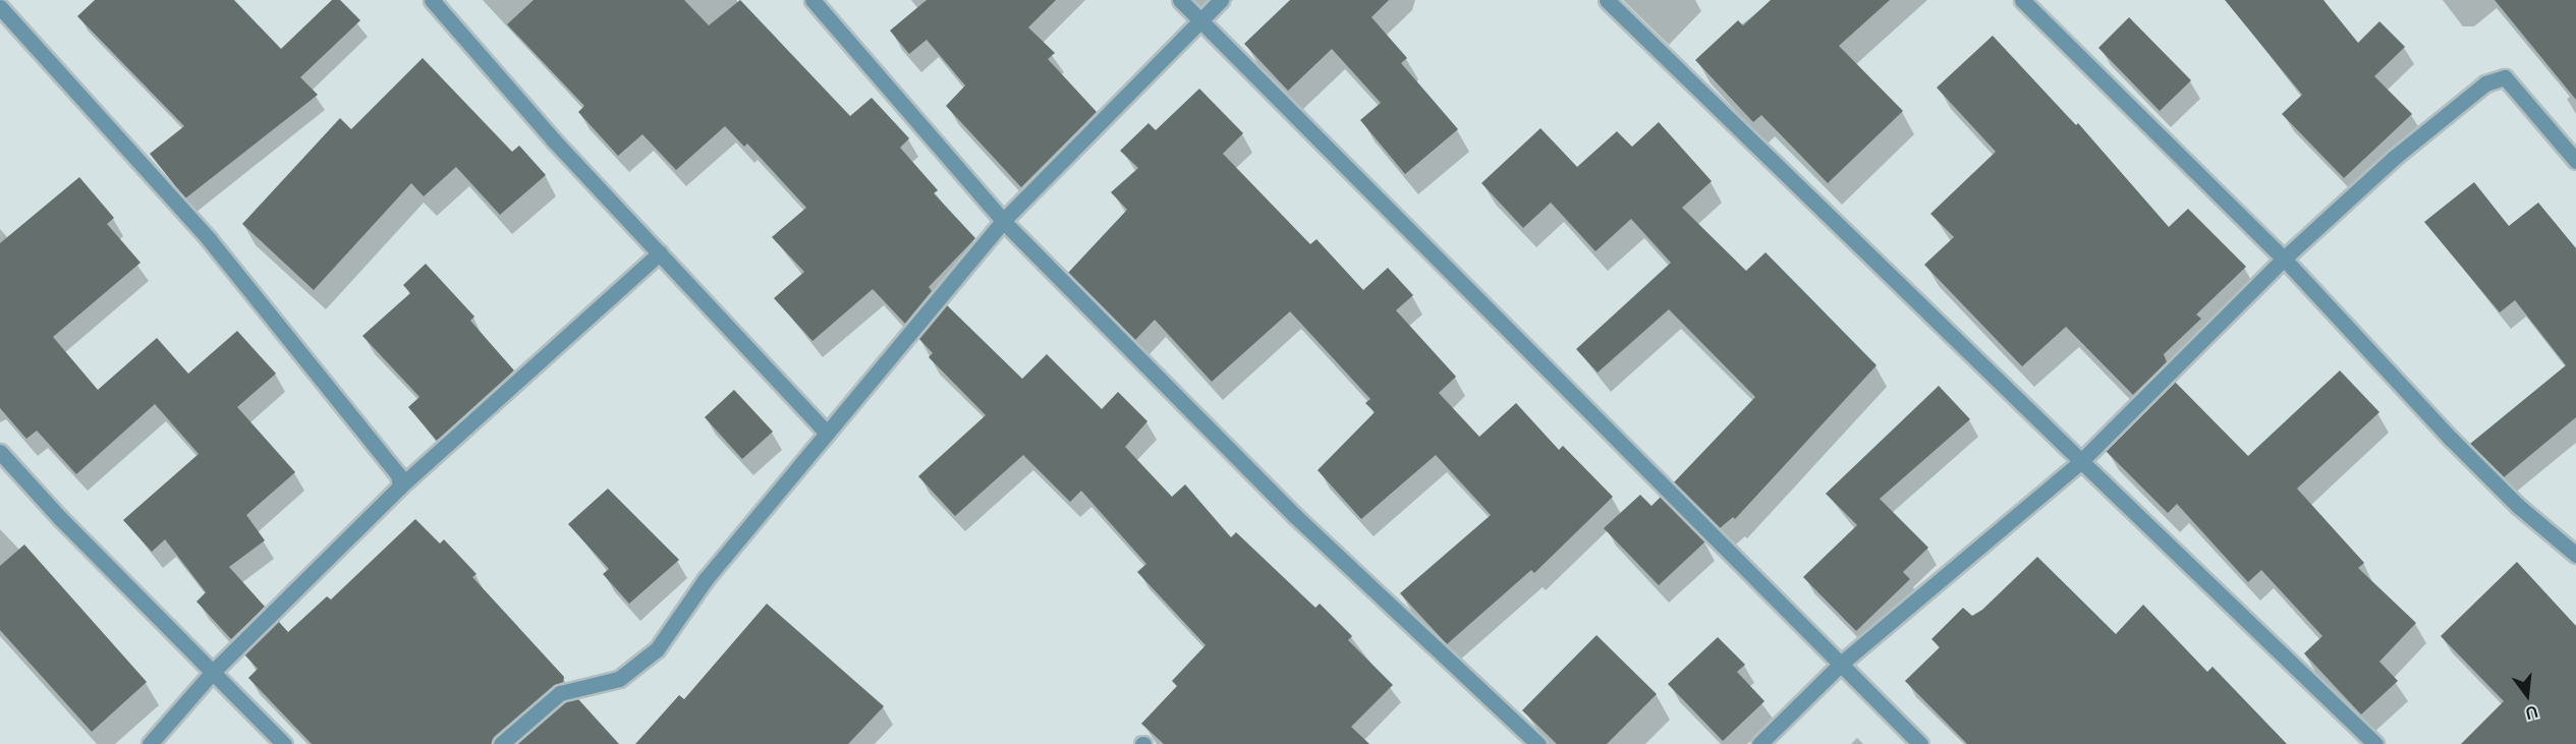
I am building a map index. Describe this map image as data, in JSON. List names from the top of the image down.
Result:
{
  "north": "bottom"
}
